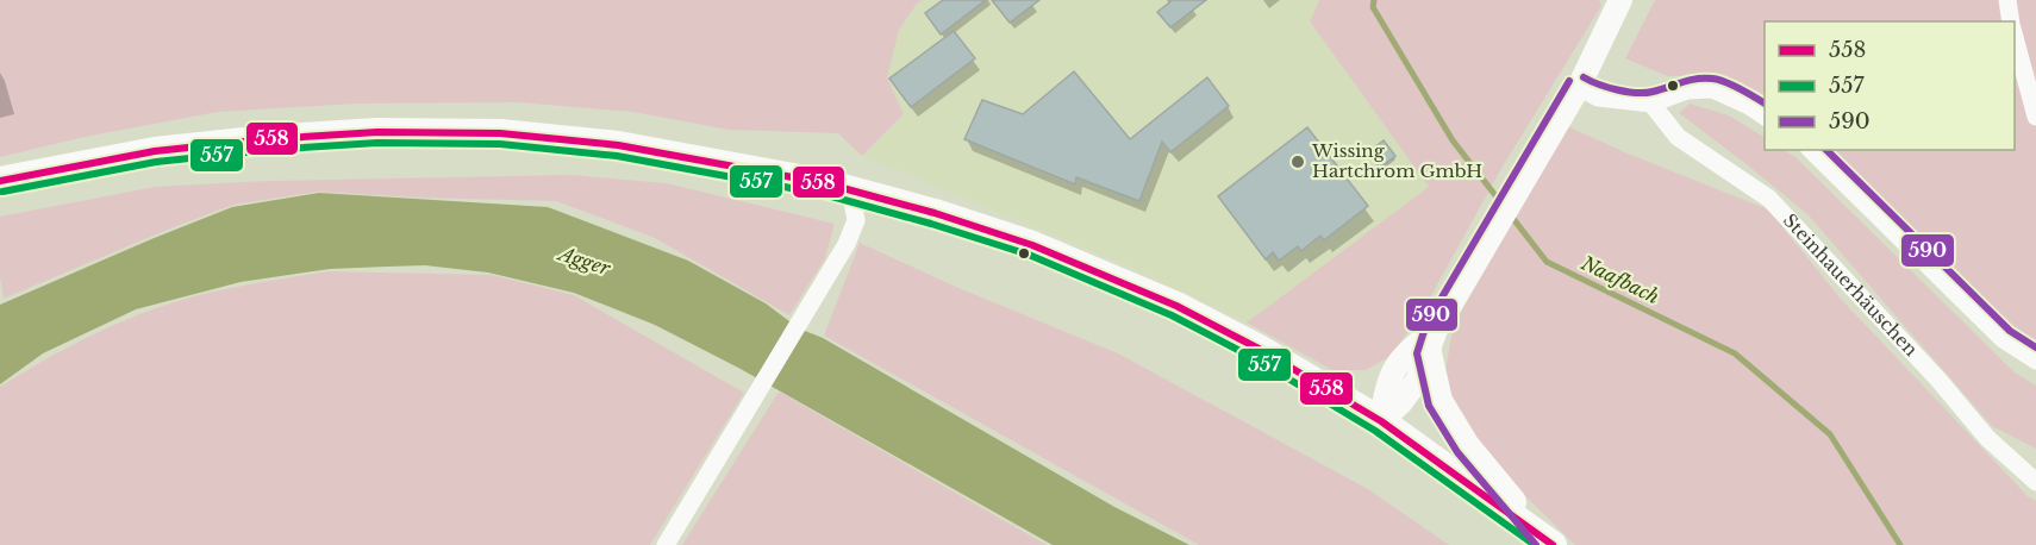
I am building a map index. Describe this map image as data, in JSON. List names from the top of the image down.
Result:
{
  "streets": {
    "street": ["Steinhauerhäuschen"]
  },
  "water": ["Agger", "Naafbach"],
  "places": ["Wissing Hartchrom GmbH"],
  "lines": ["transit line 590", "transit line 558", "transit line 557"],
  "legend": ["558", "557", "590"]
}
